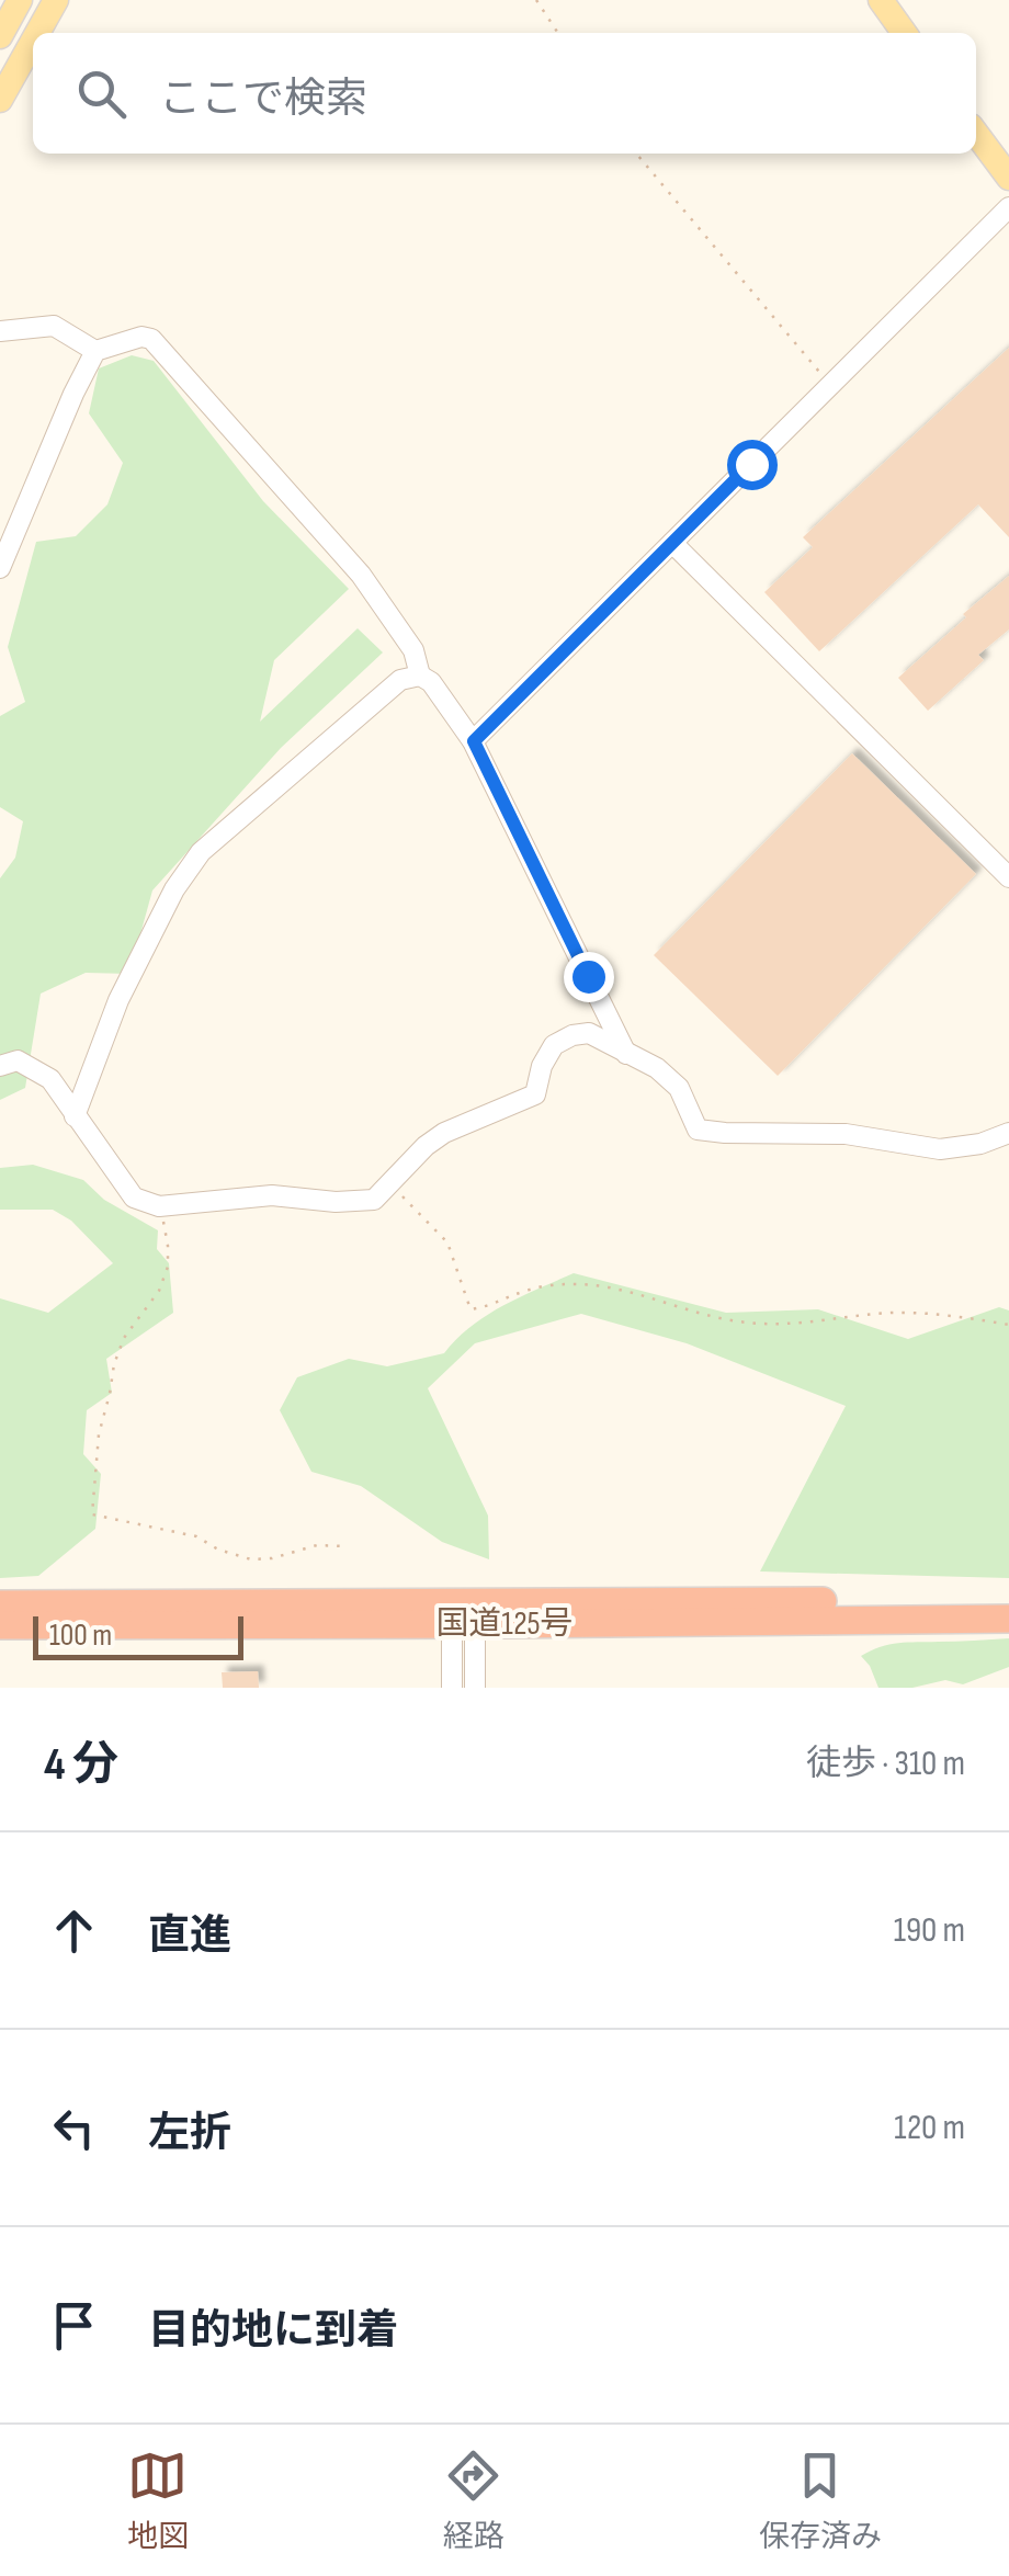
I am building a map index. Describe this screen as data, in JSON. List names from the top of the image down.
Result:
{
  "streets": {
    "highway": ["国道125号"]
  },
  "scale_bar": "100 m",
  "page": {
    "search": "ここで検索",
    "scale": "100 m",
    "heading": ["4 分", "徒歩 · 310 m"],
    "list": [
      ["直進", "190 m"],
      ["左折", "120 m"],
      "目的地に到着"
    ],
    "nav": ["地図", "経路", "保存済み"]
  }
}
